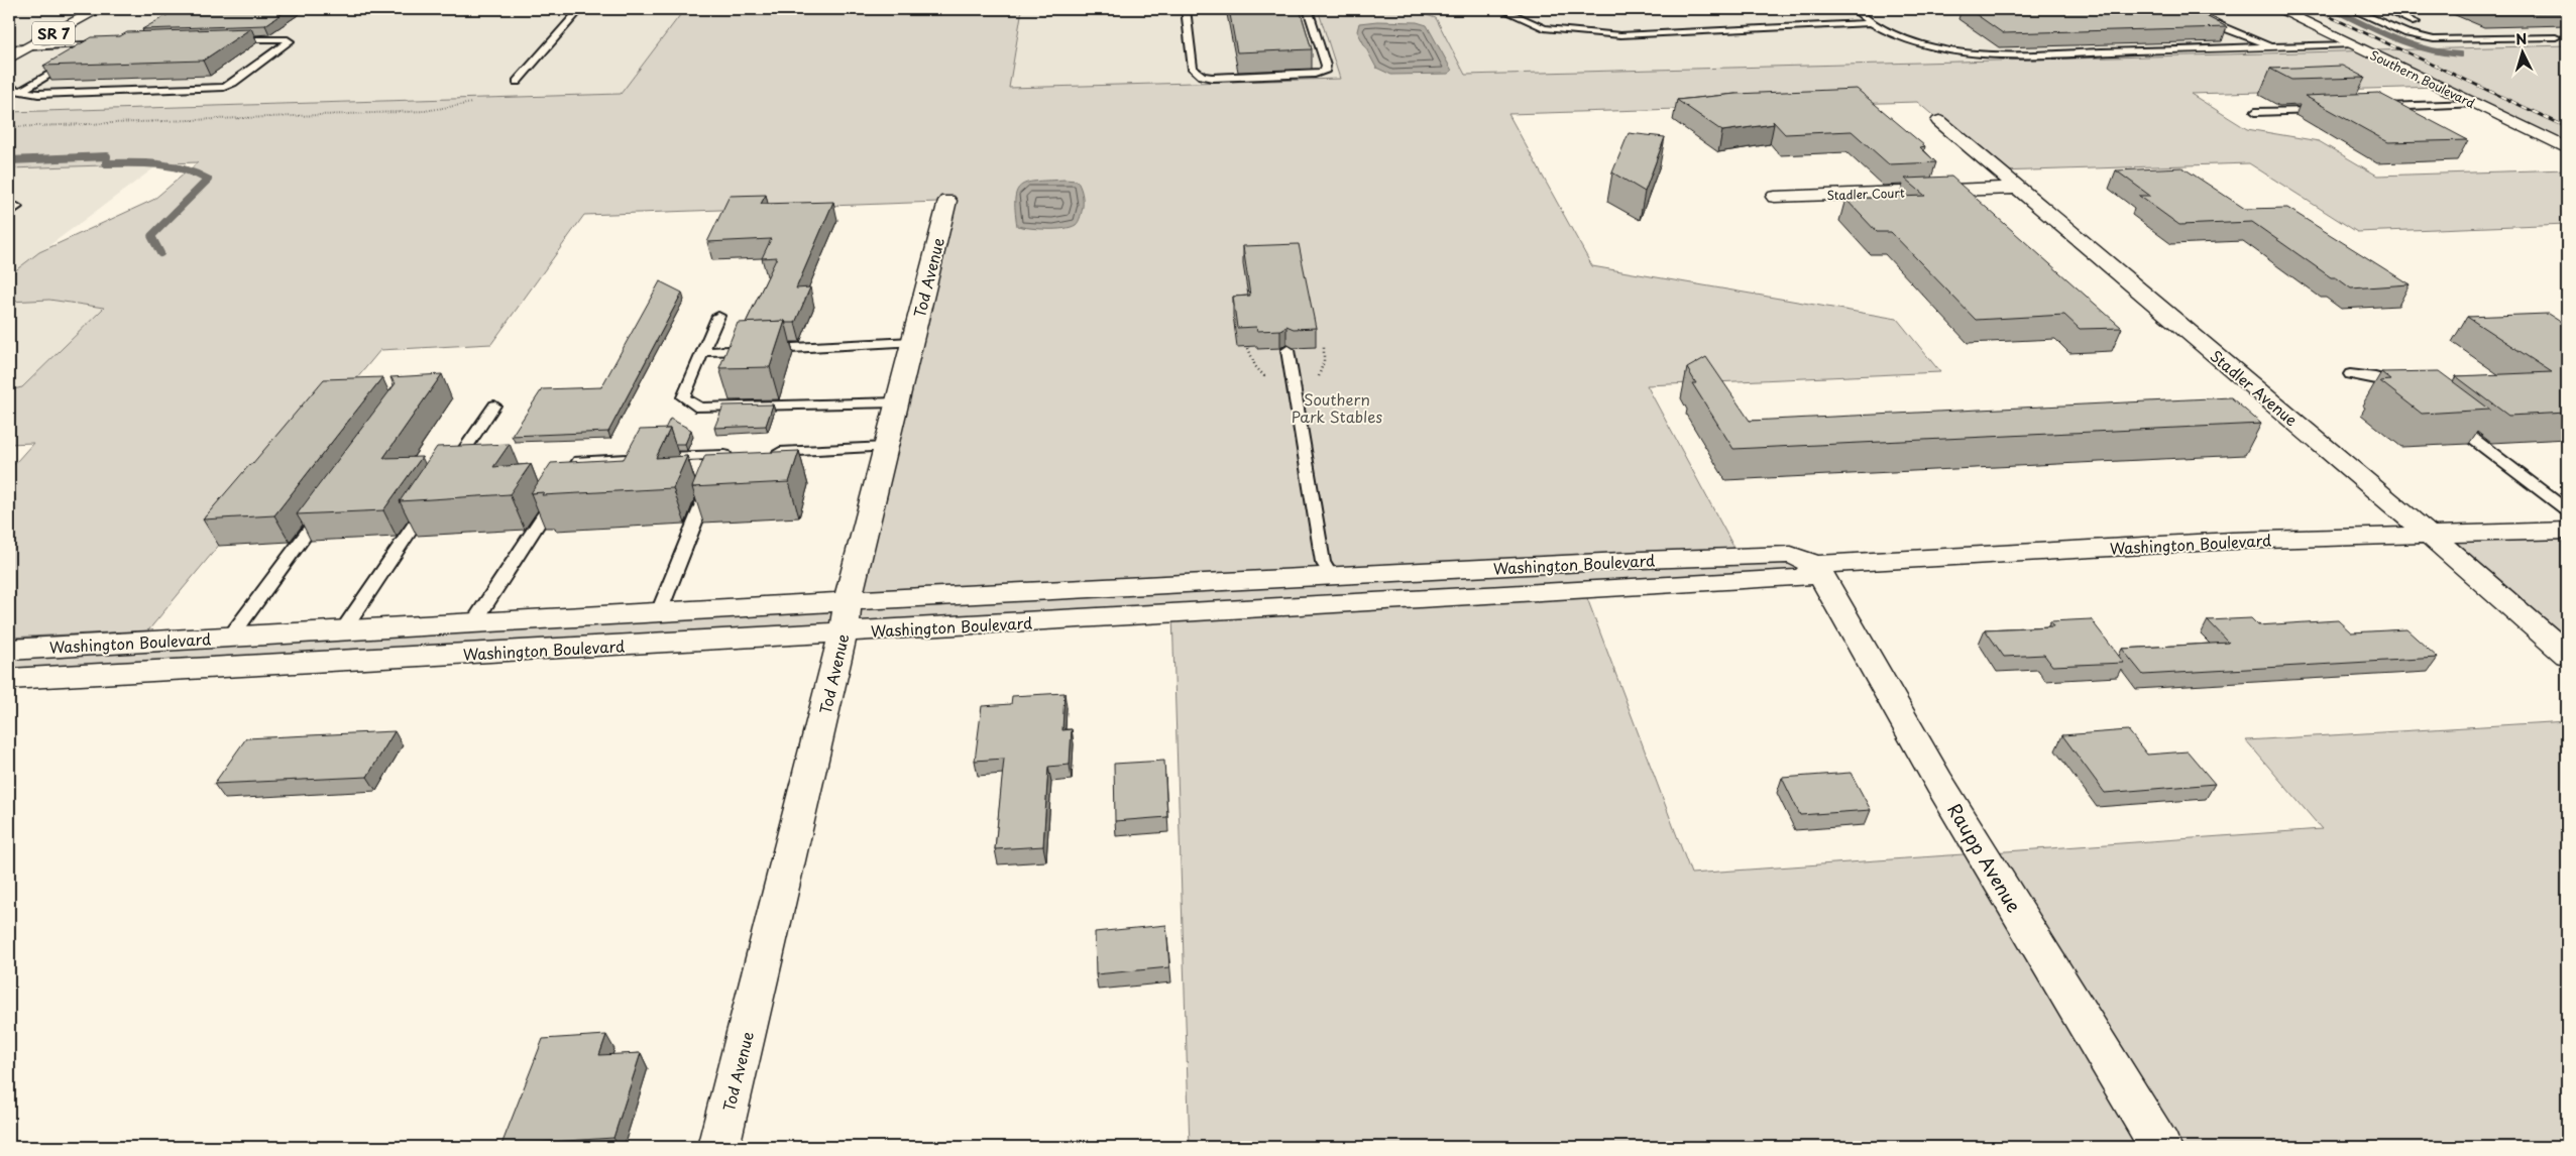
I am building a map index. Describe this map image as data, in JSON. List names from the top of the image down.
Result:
{
  "streets": {
    "street": [
      "SR 7",
      "Southern Boulevard",
      "Stadler Court",
      "Tod Avenue",
      "Stadler Avenue",
      "Washington Boulevard",
      "Raupp Avenue"
    ]
  },
  "crossings": [
    ["Stadler Court", "Stadler Avenue"],
    ["Tod Avenue", "Washington Boulevard"],
    ["Stadler Avenue", "Washington Boulevard"],
    ["Washington Boulevard", "Raupp Avenue"]
  ],
  "parks": ["Southern Park Stables"],
  "north": "top"
}
